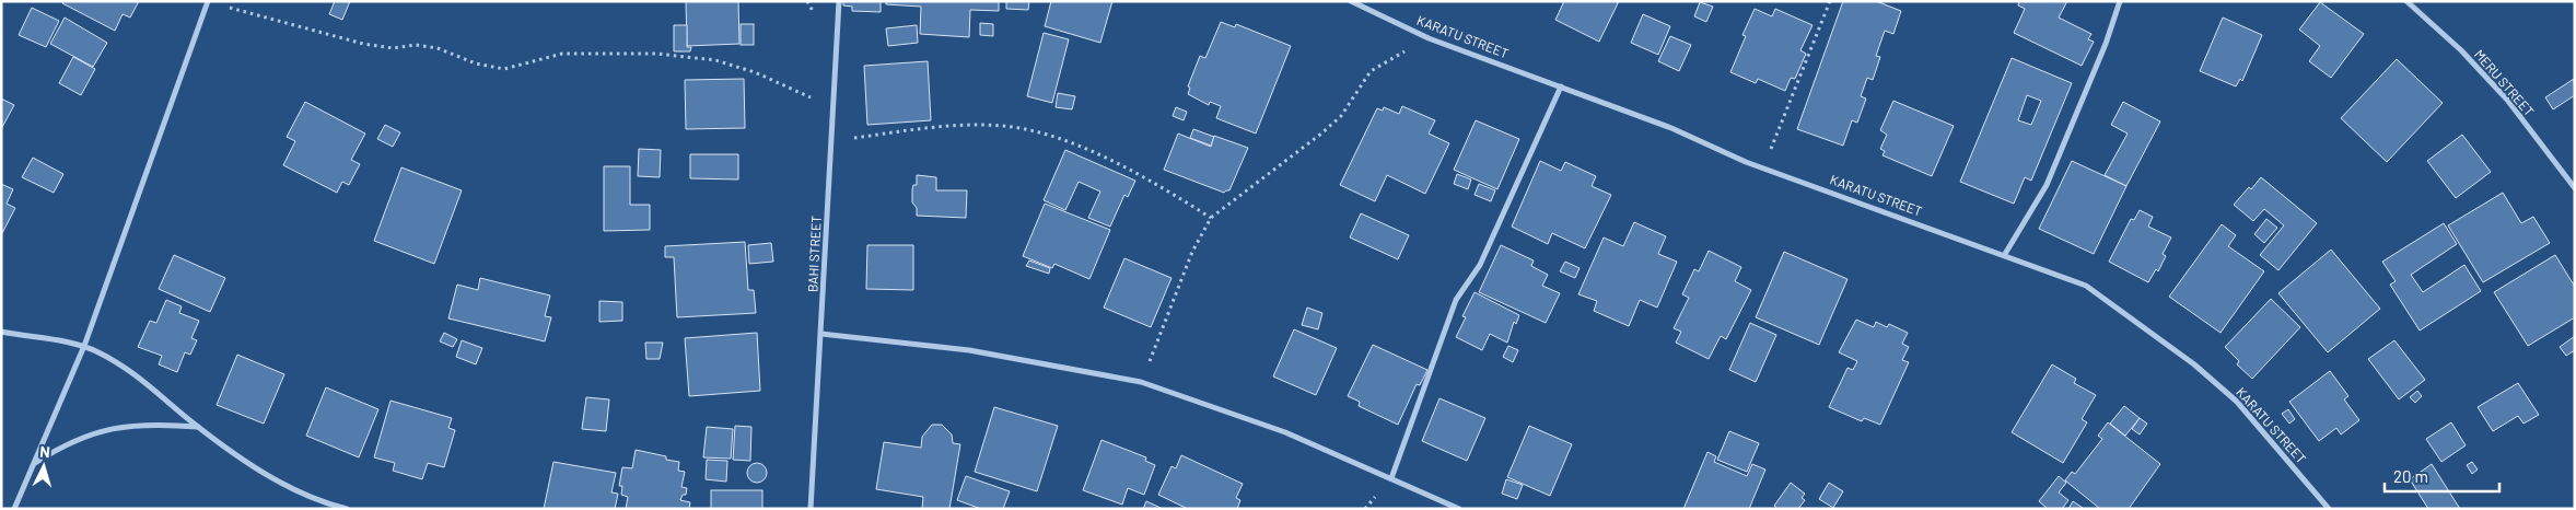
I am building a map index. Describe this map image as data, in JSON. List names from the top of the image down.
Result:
{
  "streets": {
    "street": ["KARATU STREET", "MERU STREET", "BAHI STREET"]
  },
  "scale_bar": "20 m",
  "north": "top"
}
